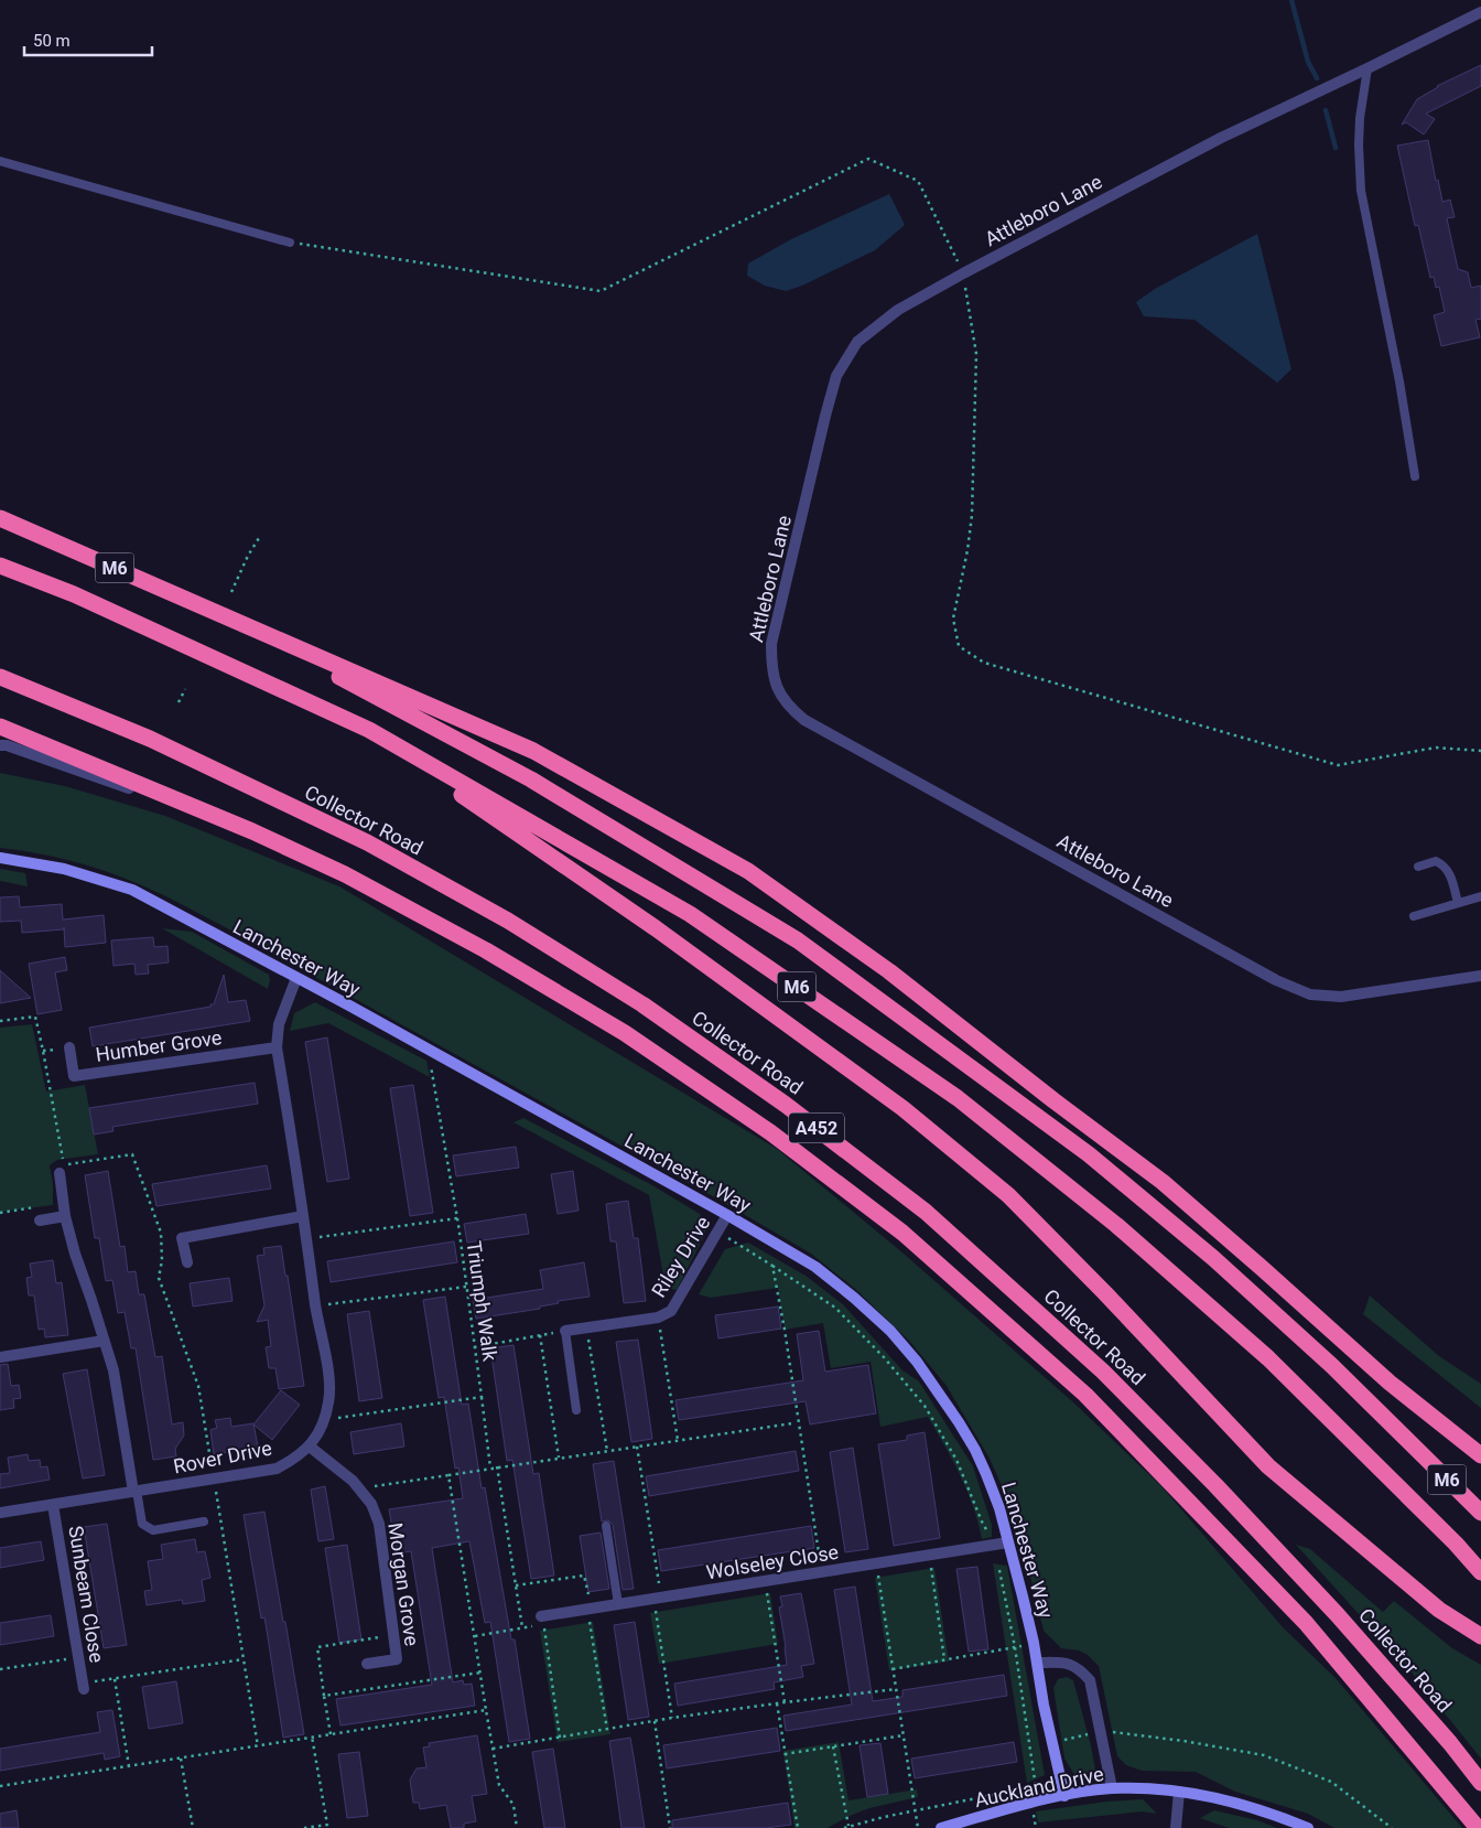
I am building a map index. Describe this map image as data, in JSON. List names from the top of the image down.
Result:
{
  "streets": {
    "highway": ["M6", "Collector Road", "A452"],
    "street": [
      "Attleboro Lane",
      "Lanchester Way",
      "Humber Grove",
      "Riley Drive",
      "Rover Drive",
      "Wolseley Close",
      "Morgan Grove",
      "Sunbeam Close",
      "Auckland Drive"
    ],
    "path": ["Triumph Walk"]
  },
  "crossings": [
    ["Lanchester Way", "Riley Drive"],
    ["Lanchester Way", "Triumph Walk"],
    ["Lanchester Way", "Rover Drive"],
    ["Lanchester Way", "Wolseley Close"],
    ["Lanchester Way", "Auckland Drive"],
    ["Humber Grove", "Rover Drive"],
    ["Rover Drive", "Morgan Grove"],
    ["Rover Drive", "Sunbeam Close"]
  ],
  "scale_bar": "50 m"
}
